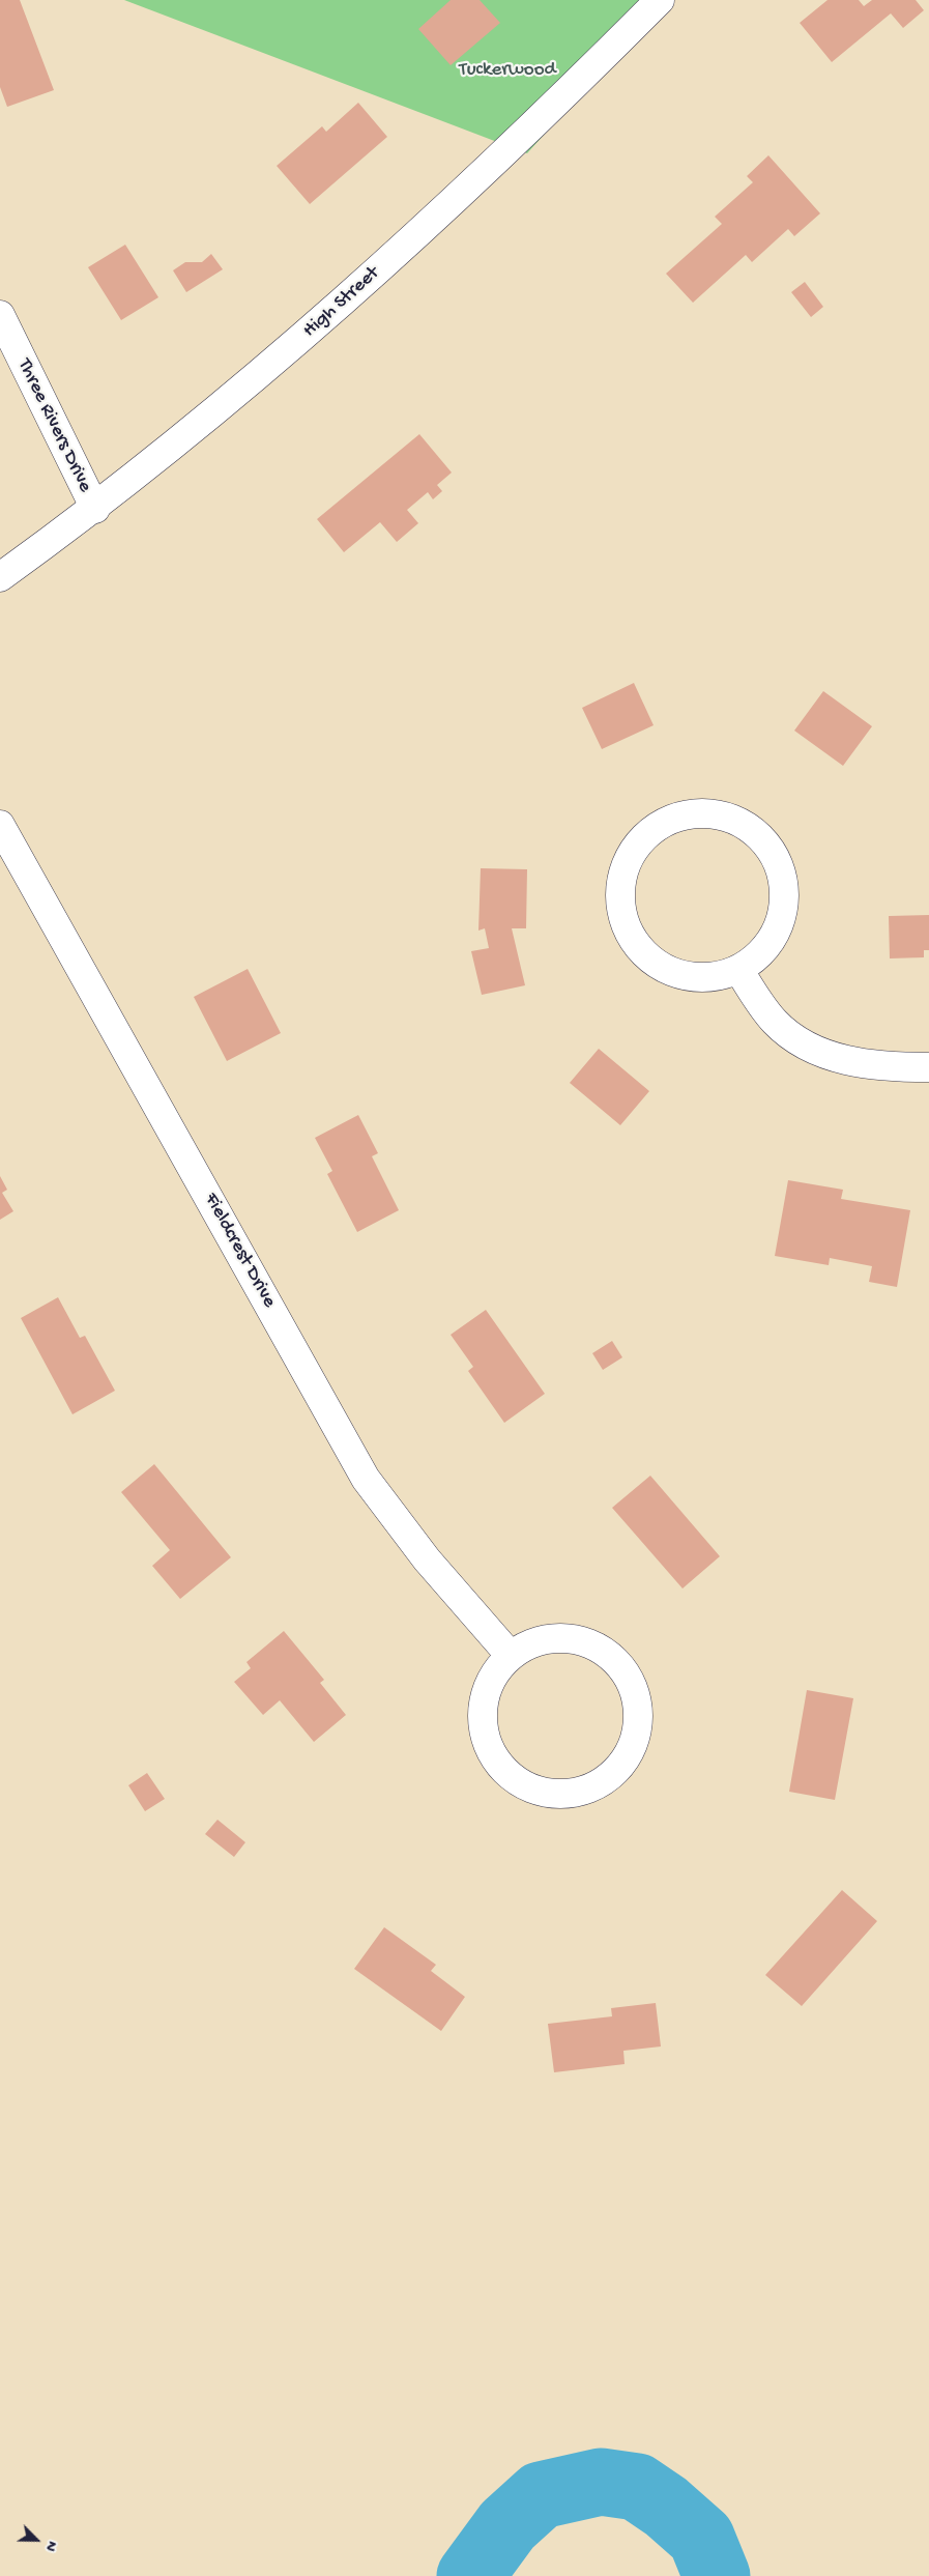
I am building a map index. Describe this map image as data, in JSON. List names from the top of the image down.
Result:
{
  "streets": {
    "street": ["High Street", "Three Rivers Drive", "Fieldcrest Drive"]
  },
  "crossings": [
    ["High Street", "Three Rivers Drive"]
  ],
  "parks": ["Tuckerwood"],
  "north": "bottom right"
}
